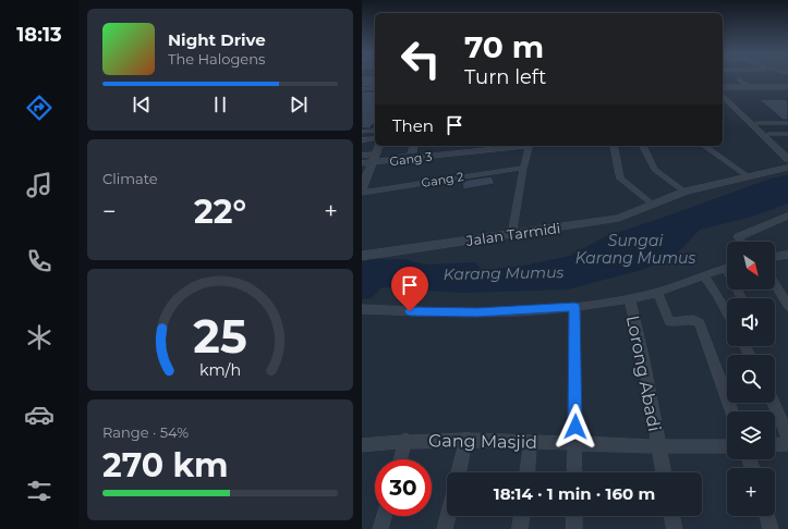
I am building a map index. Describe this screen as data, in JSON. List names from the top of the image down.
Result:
{
  "streets": {
    "street": [
      "Gang 3",
      "Gang 2",
      "Jalan Tarmidi",
      "Lorong Abadi",
      "Gang Masjid"
    ]
  },
  "crossings": [
    ["Lorong Abadi", "Gang Masjid"]
  ],
  "water": ["Sungai Karang Mumus", "Karang Mumus"],
  "north": "bottom right",
  "page": {
    "tabs": "18:13",
    "turn": ["70 m", "Turn left"],
    "song": ["Night Drive", "The Halogens"],
    "then": "Then",
    "tile": [
      "Climate",
      ["Range · 54%", "270 km"]
    ],
    "heat": ["−", "22°", "+"],
    "map_buttons": "+",
    "limit": "30",
    "trip": "18:14 · 1 min · 160 m",
    "gauge": ["25", "km/h"]
  }
}
